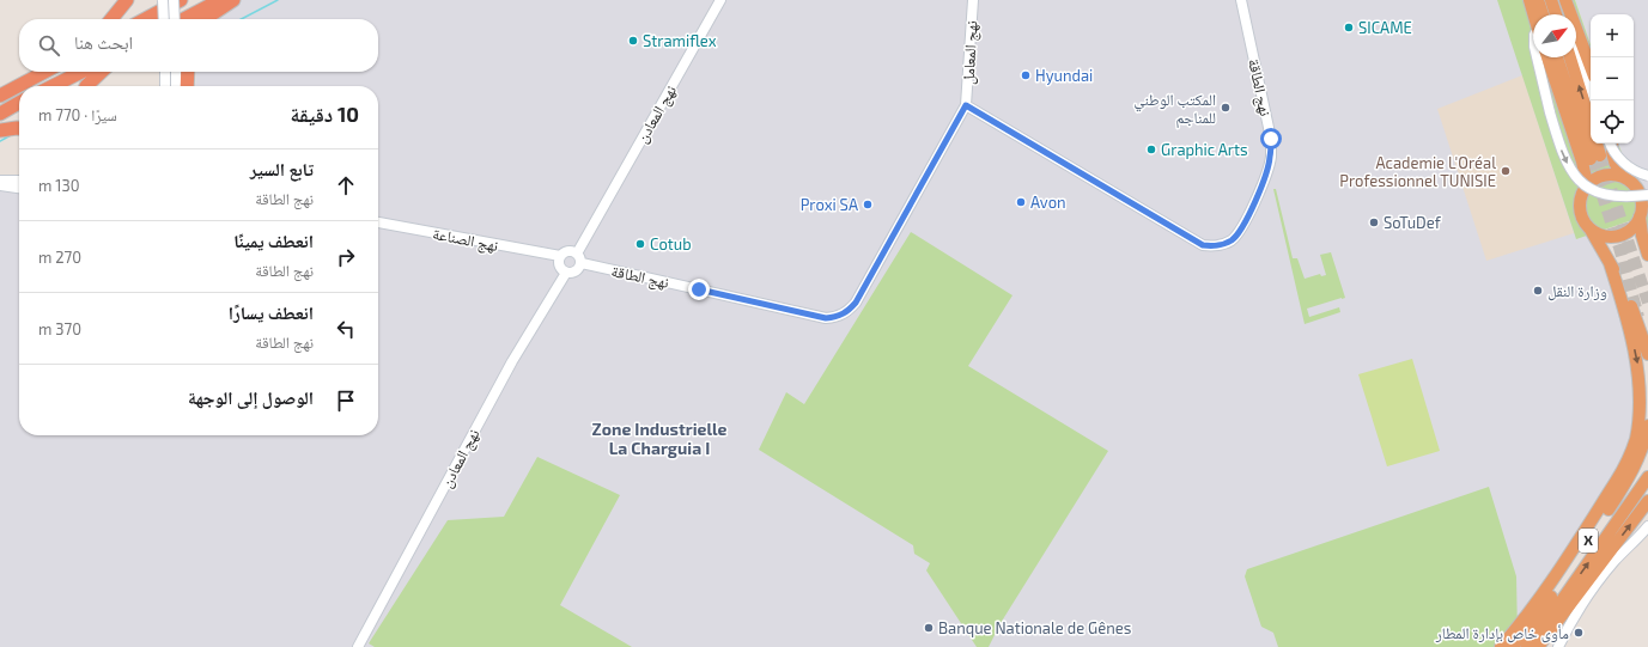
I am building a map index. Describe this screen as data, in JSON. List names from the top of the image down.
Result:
{
  "streets": {
    "highway": ["X"],
    "street": [
      "نهج المعامل",
      "نهج الطاقة",
      "نهج المعادن",
      "نهج الصناعة"
    ]
  },
  "crossings": [
    ["نهج المعامل", "نهج الطاقة"],
    ["نهج الطاقة", "نهج المعادن"],
    ["نهج الطاقة", "نهج الصناعة"],
    ["نهج المعادن", "نهج الصناعة"]
  ],
  "districts": ["Zone Industrielle La Charguia I"],
  "places": [
    "SICAME",
    "Stramiflex",
    "Hyundai",
    "المكتب الوطني للمناجم",
    "Graphic Arts",
    "Academie L'Oréal Professionnel TUNISIE",
    "Avon",
    "Proxi SA",
    "SoTuDef",
    "Cotub",
    "وزارة النقل",
    "Banque Nationale de Gênes",
    "مأوى خاص بإدارة المطار"
  ],
  "north": "top right",
  "page": {
    "map_buttons": ["+", "−"],
    "search": "ابحث هنا",
    "heading": ["10 دقيقة", "سيرًا · 770 m"],
    "list": [
      ["تابع السير", "نهج الطاقة", "130 m"],
      ["انعطف يمينًا", "نهج الطاقة", "270 m"],
      ["انعطف يسارًا", "نهج الطاقة", "370 m"],
      "الوصول إلى الوجهة"
    ]
  }
}
